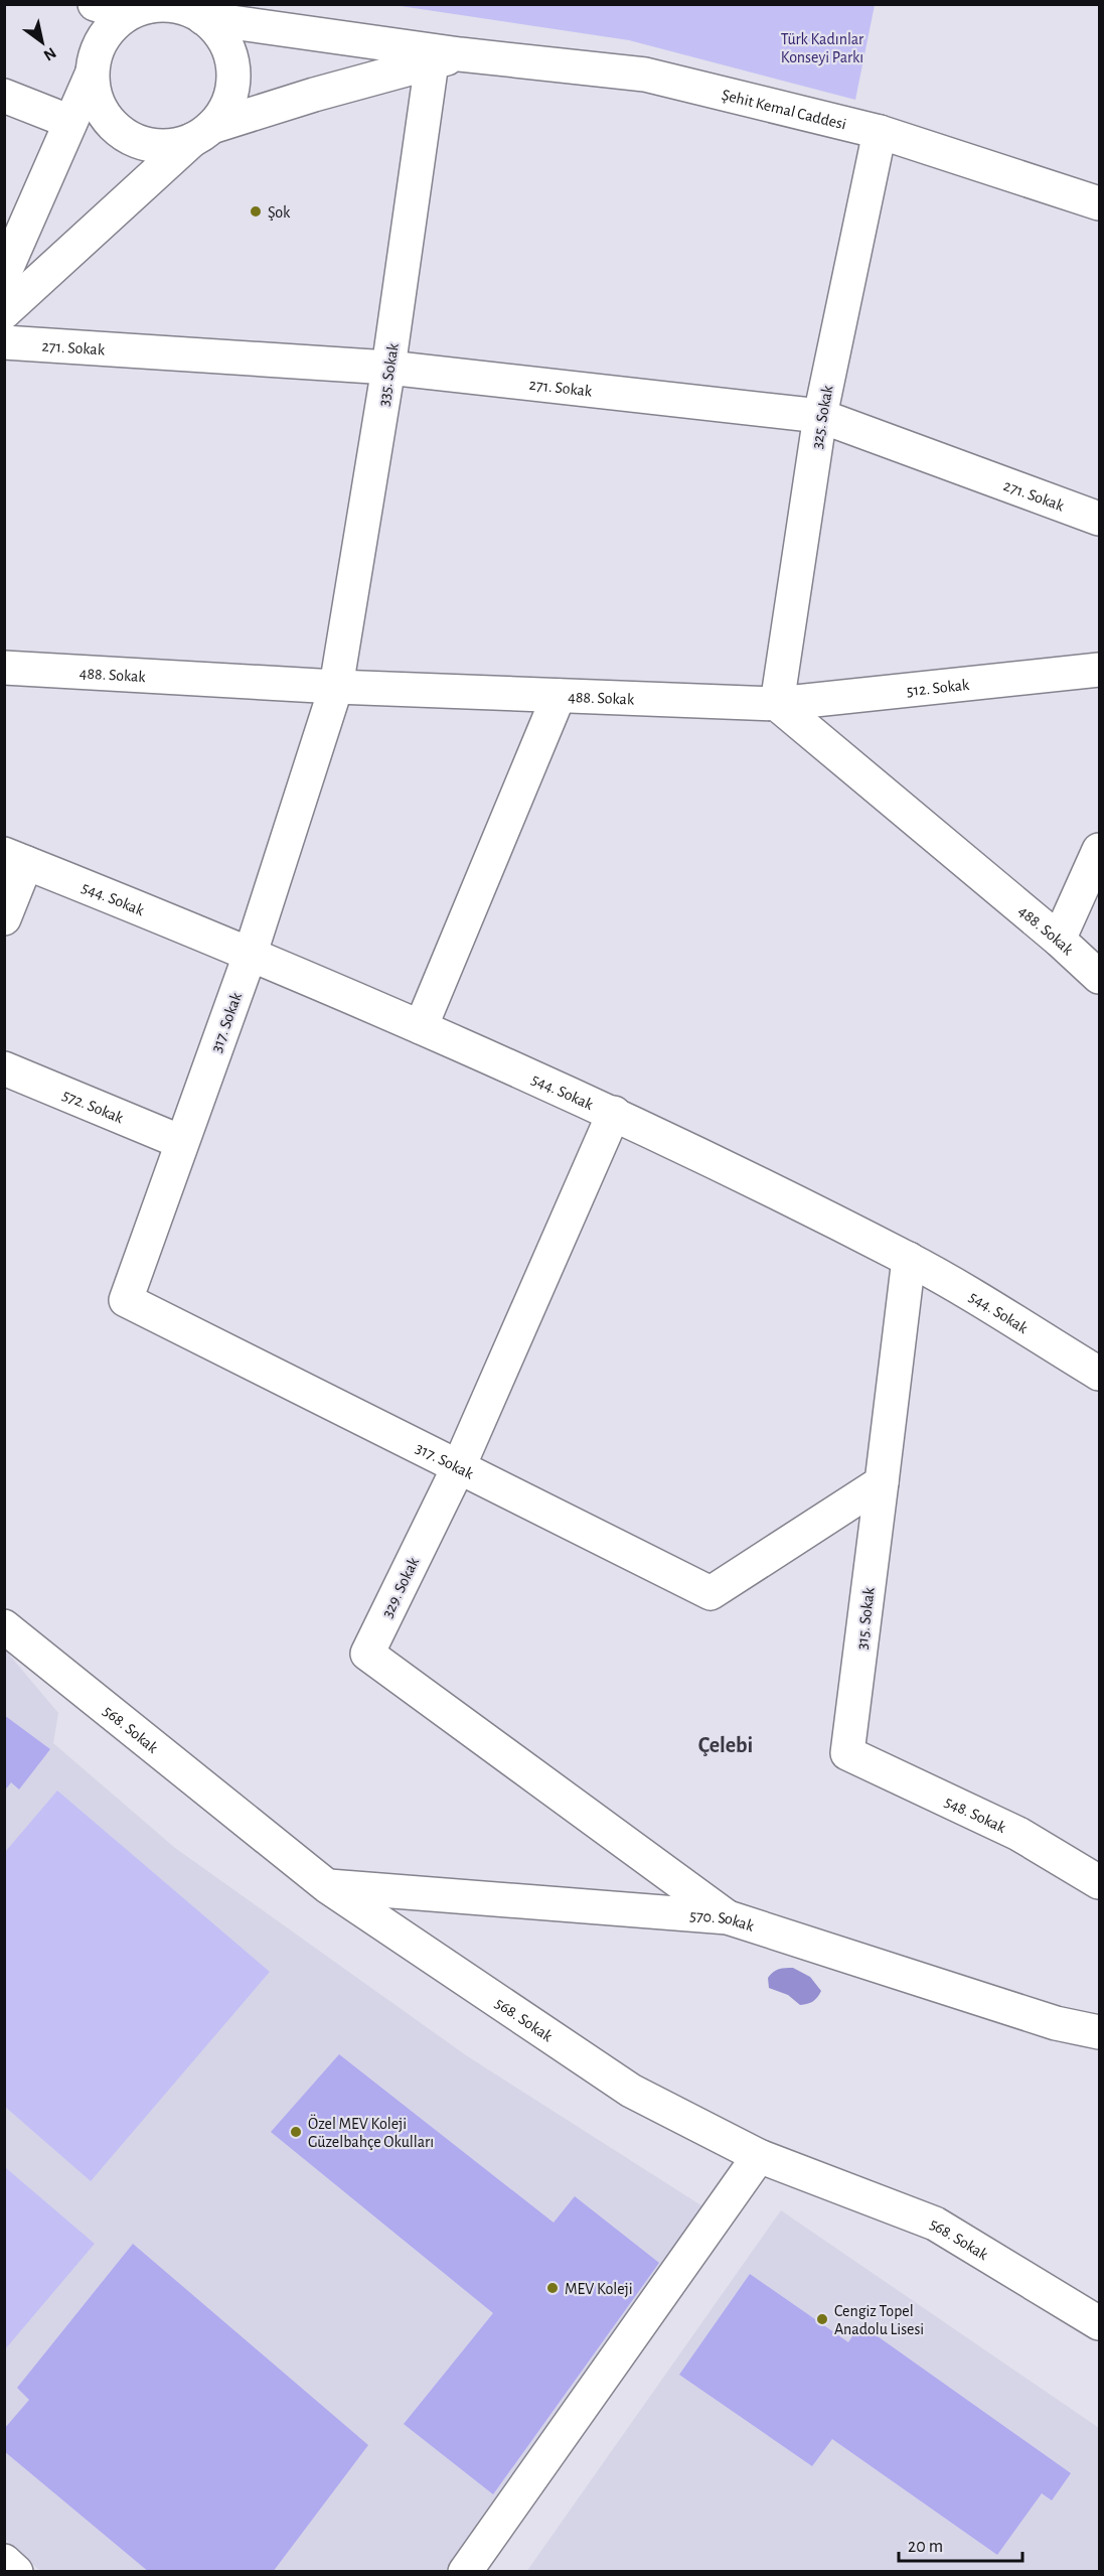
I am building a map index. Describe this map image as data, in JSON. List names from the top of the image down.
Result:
{
  "streets": {
    "street": [
      "Şehit Kemal Caddesi",
      "271. Sokak",
      "335. Sokak",
      "325. Sokak",
      "488. Sokak",
      "512. Sokak",
      "544. Sokak",
      "317. Sokak",
      "572. Sokak",
      "329. Sokak",
      "315. Sokak",
      "568. Sokak",
      "548. Sokak",
      "570. Sokak"
    ]
  },
  "crossings": [
    ["Şehit Kemal Caddesi", "335. Sokak"],
    ["Şehit Kemal Caddesi", "325. Sokak"],
    ["271. Sokak", "335. Sokak"],
    ["271. Sokak", "325. Sokak"],
    ["335. Sokak", "488. Sokak"],
    ["335. Sokak", "544. Sokak"],
    ["335. Sokak", "317. Sokak"],
    ["325. Sokak", "488. Sokak"],
    ["325. Sokak", "512. Sokak"],
    ["488. Sokak", "512. Sokak"],
    ["544. Sokak", "317. Sokak"],
    ["544. Sokak", "329. Sokak"],
    ["317. Sokak", "572. Sokak"],
    ["317. Sokak", "329. Sokak"],
    ["317. Sokak", "315. Sokak"],
    ["329. Sokak", "570. Sokak"],
    ["315. Sokak", "548. Sokak"],
    ["568. Sokak", "570. Sokak"]
  ],
  "districts": ["Çelebi"],
  "parks": ["Türk Kadınlar Konseyi Parkı"],
  "places": [
    "Şok",
    "Özel MEV Koleji Güzelbahçe Okulları",
    "MEV Koleji",
    "Cengiz Topel Anadolu Lisesi"
  ],
  "scale_bar": "20 m",
  "north": "bottom right"
}
